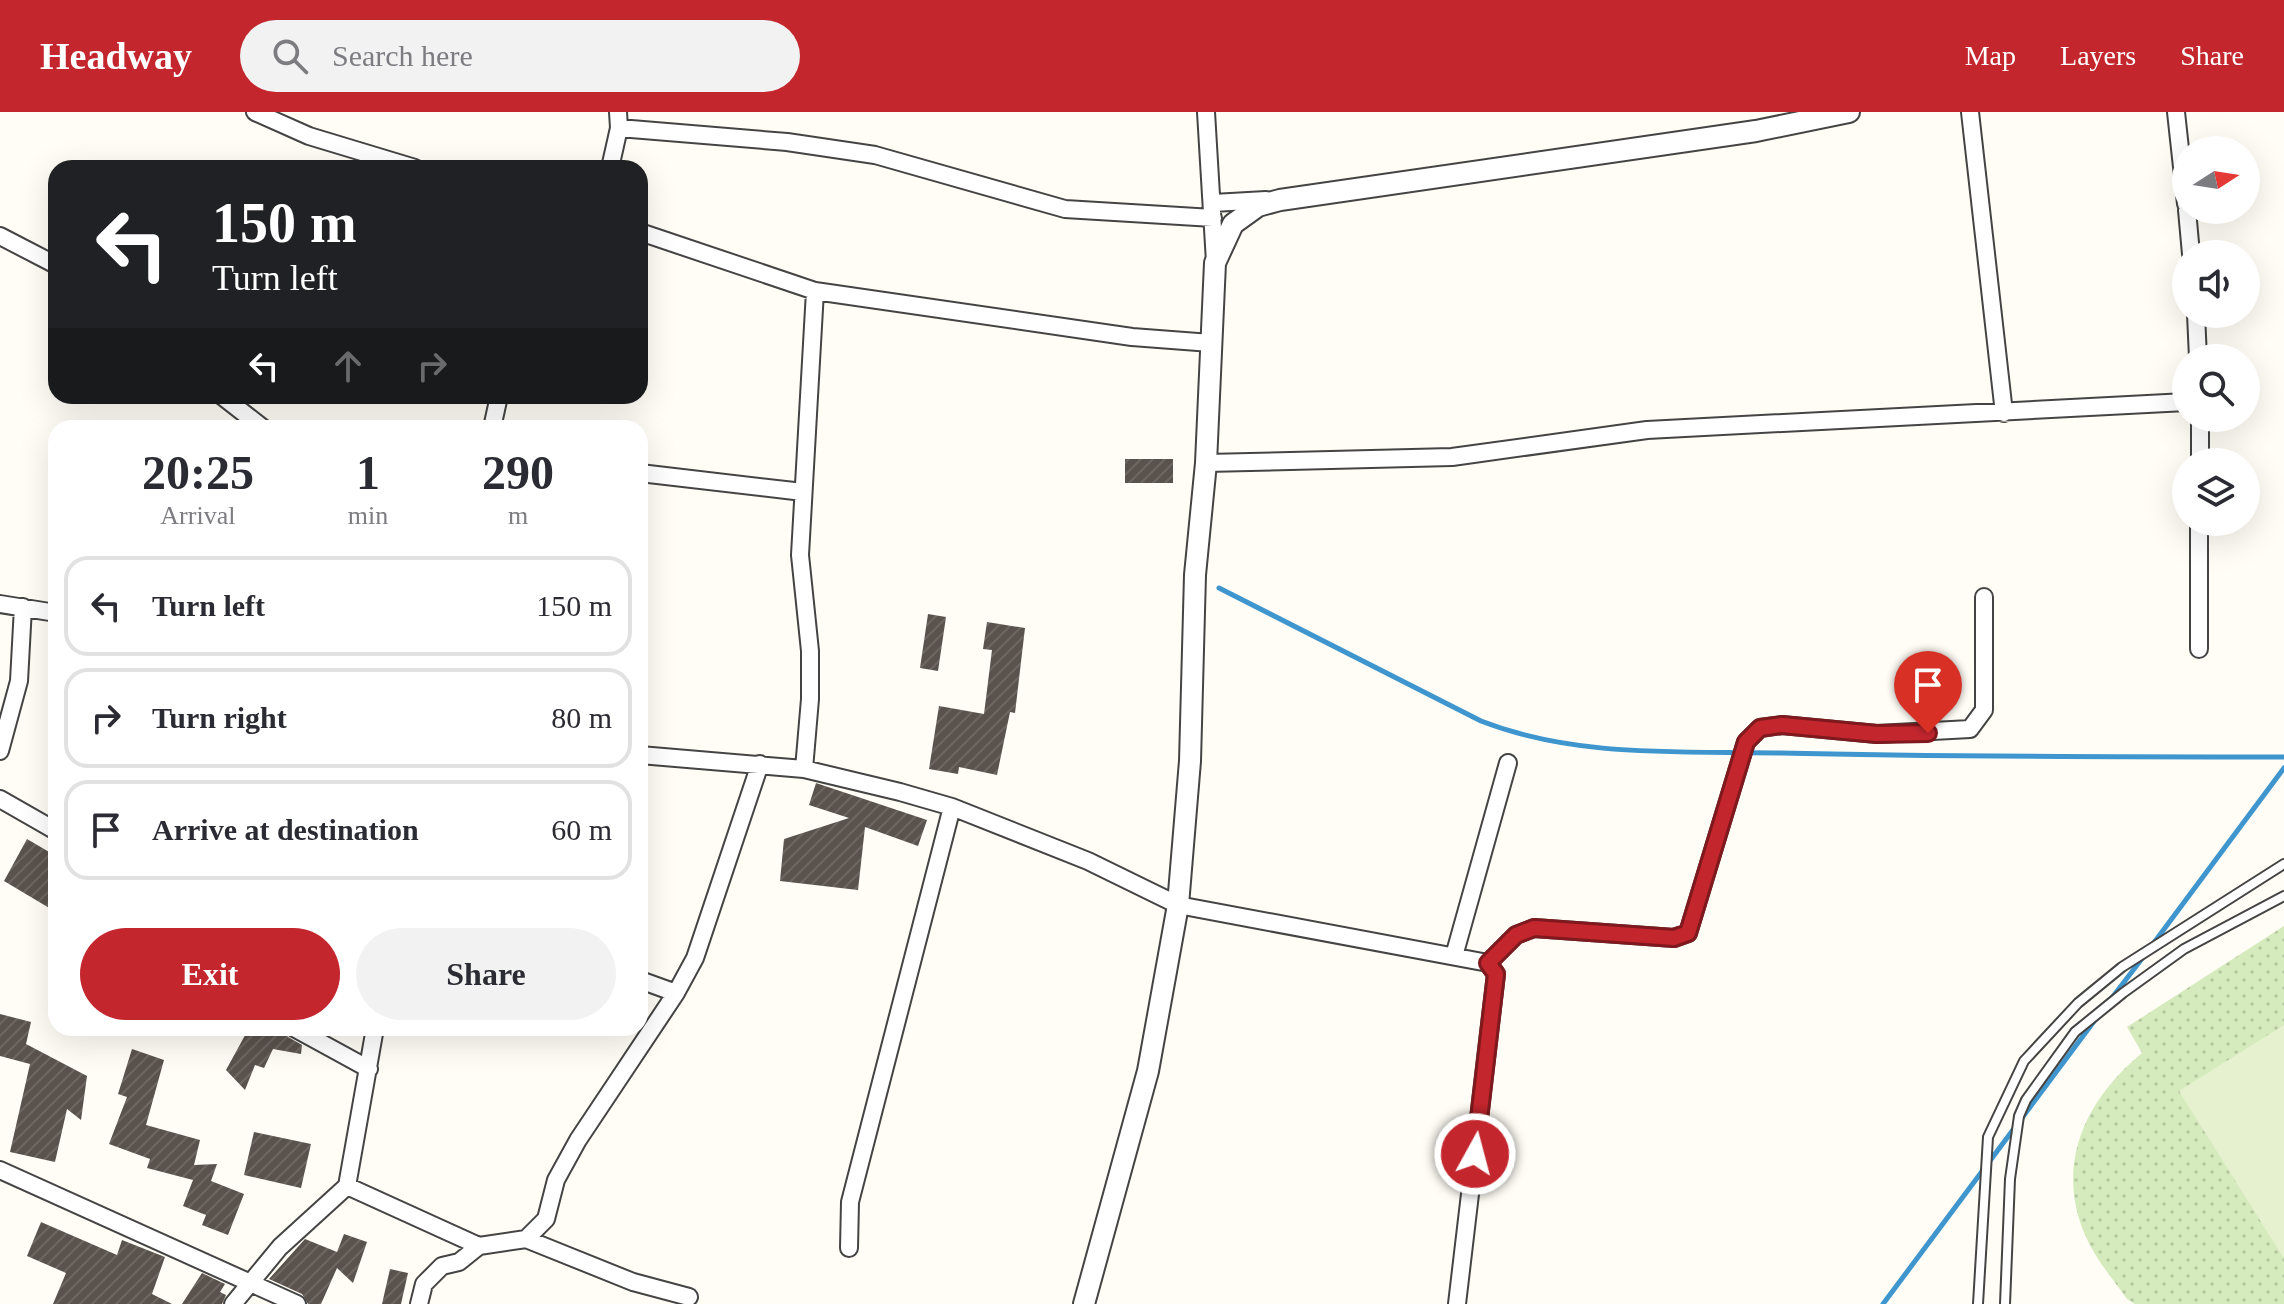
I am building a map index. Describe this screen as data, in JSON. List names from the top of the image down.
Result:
{
  "north": "right",
  "page": {
    "header": "Headway",
    "search": "Search here",
    "nav": ["Map", "Layers", "Share"],
    "turn": ["150 m", "Turn left"],
    "eta": [
      "20:25",
      "Arrival",
      "1",
      "min",
      "290",
      "m"
    ],
    "list": [
      {
        "name": "Turn left",
        "value": "150 m"
      },
      {
        "name": "Turn right",
        "value": "80 m"
      },
      {
        "name": "Arrive at destination",
        "value": "60 m"
      }
    ],
    "buttons": ["Exit", "Share"]
  }
}
